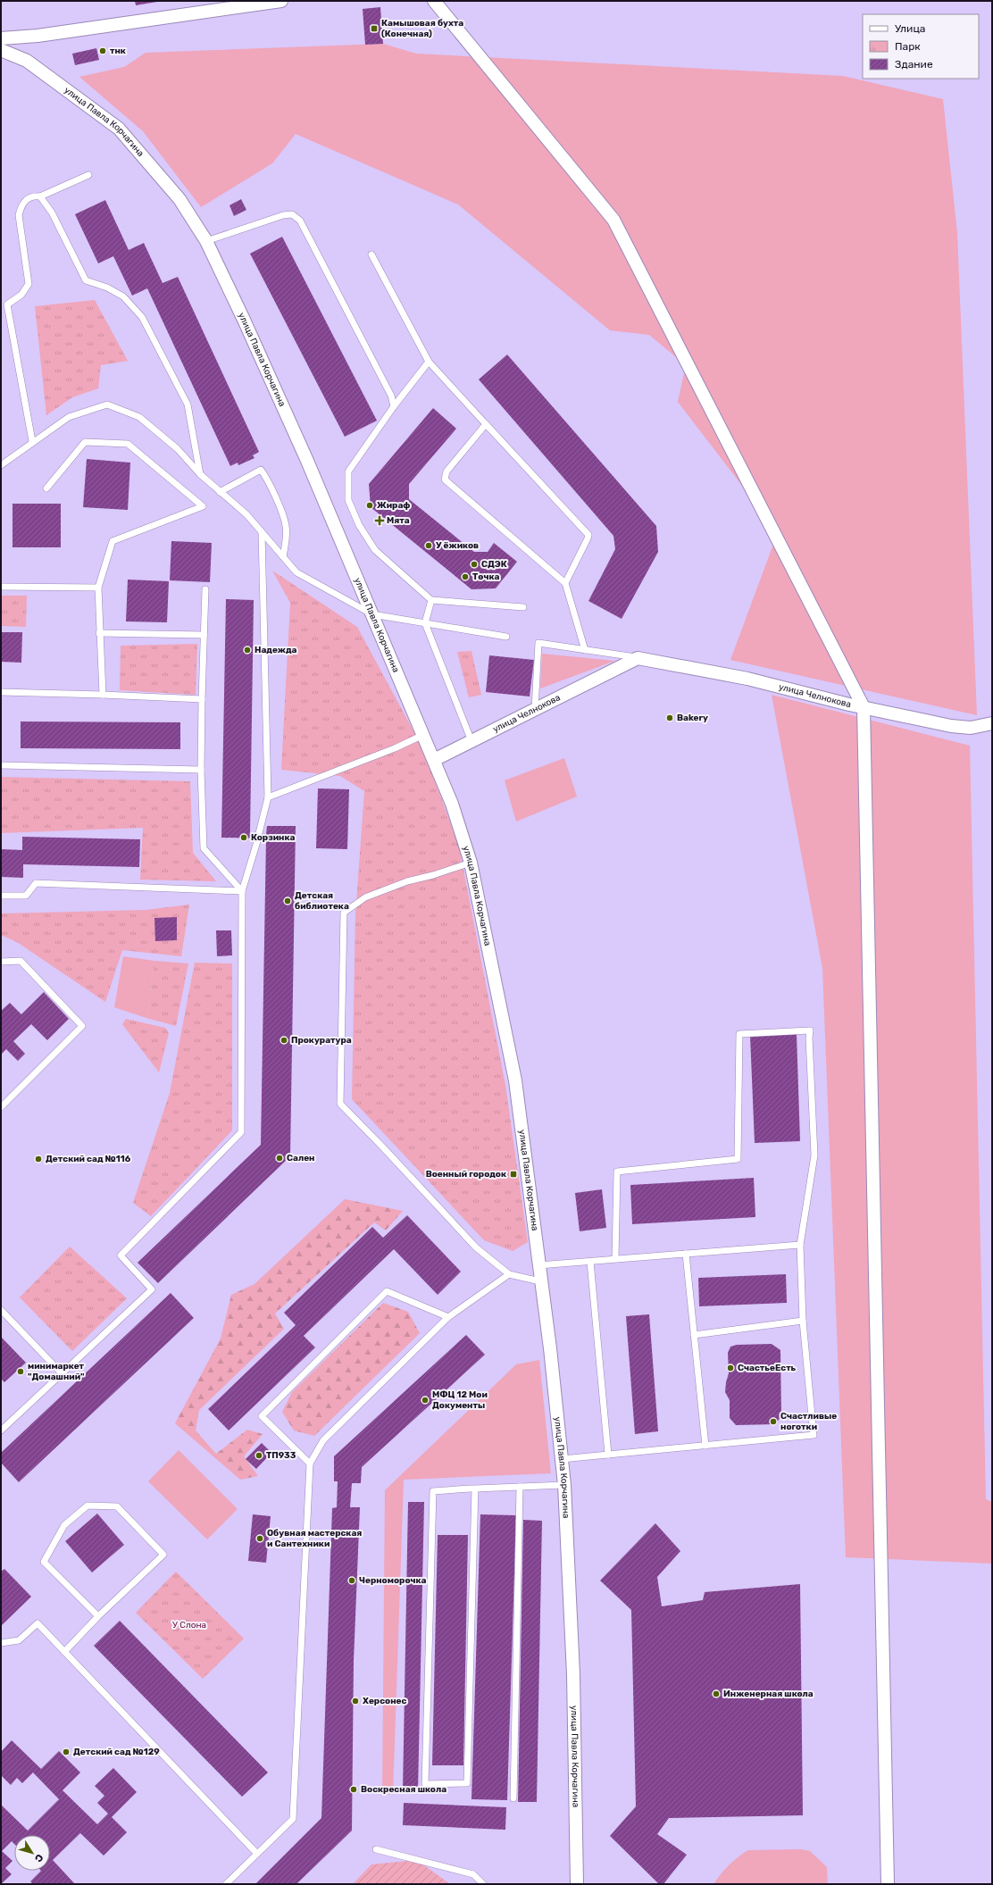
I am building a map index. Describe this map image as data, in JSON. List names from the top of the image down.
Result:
{
  "streets": {
    "street": ["улица Павла Корчагина", "улица Челнокова"]
  },
  "crossings": [
    ["улица Павла Корчагина", "улица Челнокова"]
  ],
  "parks": ["У Слона"],
  "places": {
    "transit": ["Камышовая бухта (Конечная)", "Военный городок"],
    "other": [
      "тнк",
      "Жираф",
      "У ёжиков",
      "СДЭК",
      "Точка",
      "Надежда",
      "Bakery",
      "Корзинка",
      "Детская библиотека",
      "Прокуратура",
      "Сален",
      "Детский сад №116",
      "СчастьеЕсть",
      "минимаркет \"Домашний\"",
      "МФЦ 12 Мои Документы",
      "Счастливые ноготки",
      "ТП933",
      "Обувная мастерская и Сантехники",
      "Черноморочка",
      "Инженерная школа",
      "Херсонес",
      "Детский сад №129",
      "Воскресная школа"
    ],
    "health": ["Мята"]
  },
  "legend": ["Улица", "Парк", "Здание"],
  "north": "bottom right"
}
